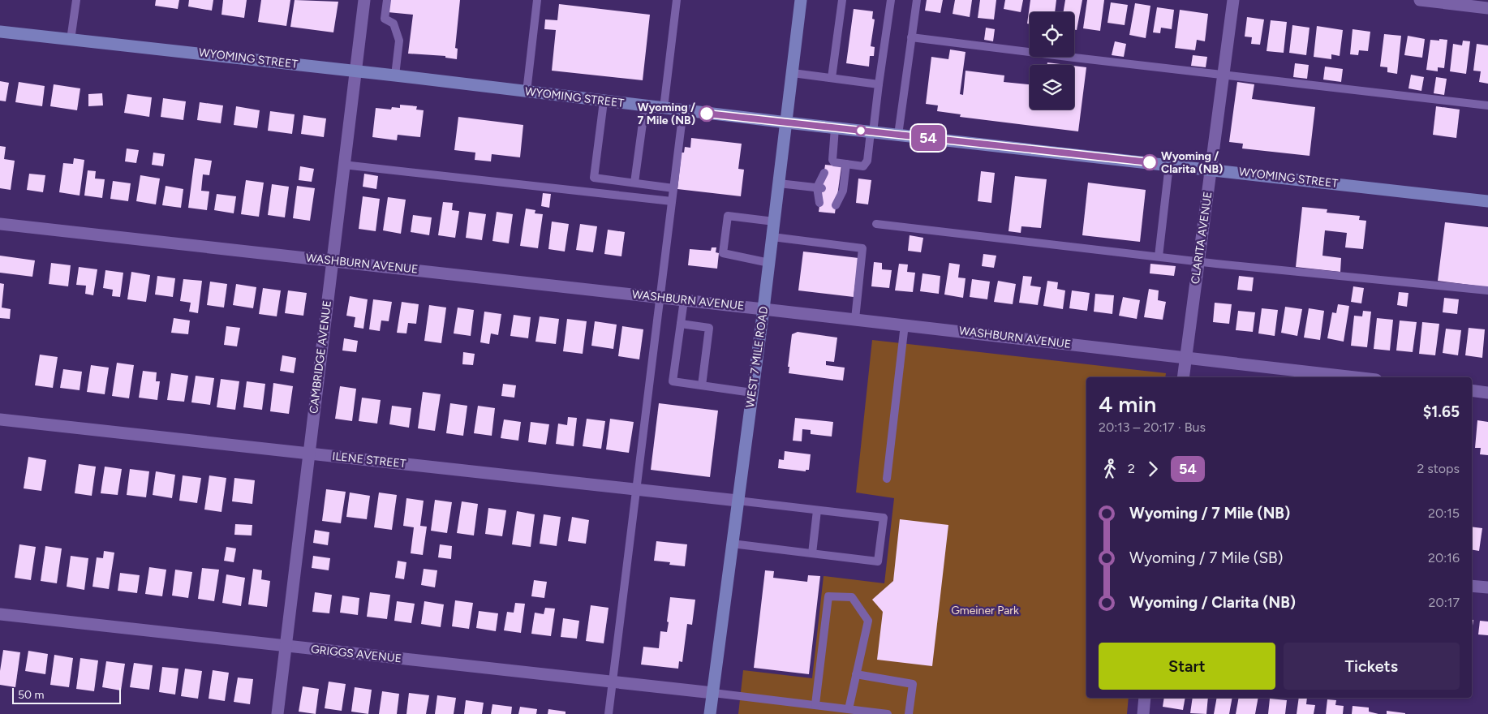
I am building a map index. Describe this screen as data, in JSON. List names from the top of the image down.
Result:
{
  "streets": {
    "street": [
      "WYOMING STREET",
      "CLARITA AVENUE",
      "WASHBURN AVENUE",
      "CAMBRIDGE AVENUE",
      "WEST 7 MILE ROAD",
      "ILENE STREET",
      "GRIGGS AVENUE"
    ]
  },
  "crossings": [
    ["WYOMING STREET", "CLARITA AVENUE"],
    ["WYOMING STREET", "CAMBRIDGE AVENUE"],
    ["WYOMING STREET", "WEST 7 MILE ROAD"],
    ["CLARITA AVENUE", "WASHBURN AVENUE"],
    ["WASHBURN AVENUE", "CAMBRIDGE AVENUE"],
    ["WASHBURN AVENUE", "WEST 7 MILE ROAD"],
    ["CAMBRIDGE AVENUE", "ILENE STREET"],
    ["CAMBRIDGE AVENUE", "GRIGGS AVENUE"],
    ["WEST 7 MILE ROAD", "ILENE STREET"],
    ["WEST 7 MILE ROAD", "GRIGGS AVENUE"]
  ],
  "parks": ["Gmeiner Park"],
  "places": ["Wyoming / 7 Mile (NB)", "Wyoming / Clarita (NB)"],
  "lines": ["bus line 54"],
  "scale_bar": "50 m",
  "page": {
    "on_map": "54",
    "heading": ["4 min", "20:13 – 20:17 · Bus", "$1.65"],
    "legs": ["2", "54", "2 stops"],
    "list": [
      {
        "name": "Wyoming / 7 Mile (NB)",
        "value": "20:15"
      },
      {
        "name": "Wyoming / 7 Mile (SB)",
        "value": "20:16"
      },
      {
        "name": "Wyoming / Clarita (NB)",
        "value": "20:17"
      }
    ],
    "buttons": ["Start", "Tickets"],
    "scale": "50 m"
  }
}
